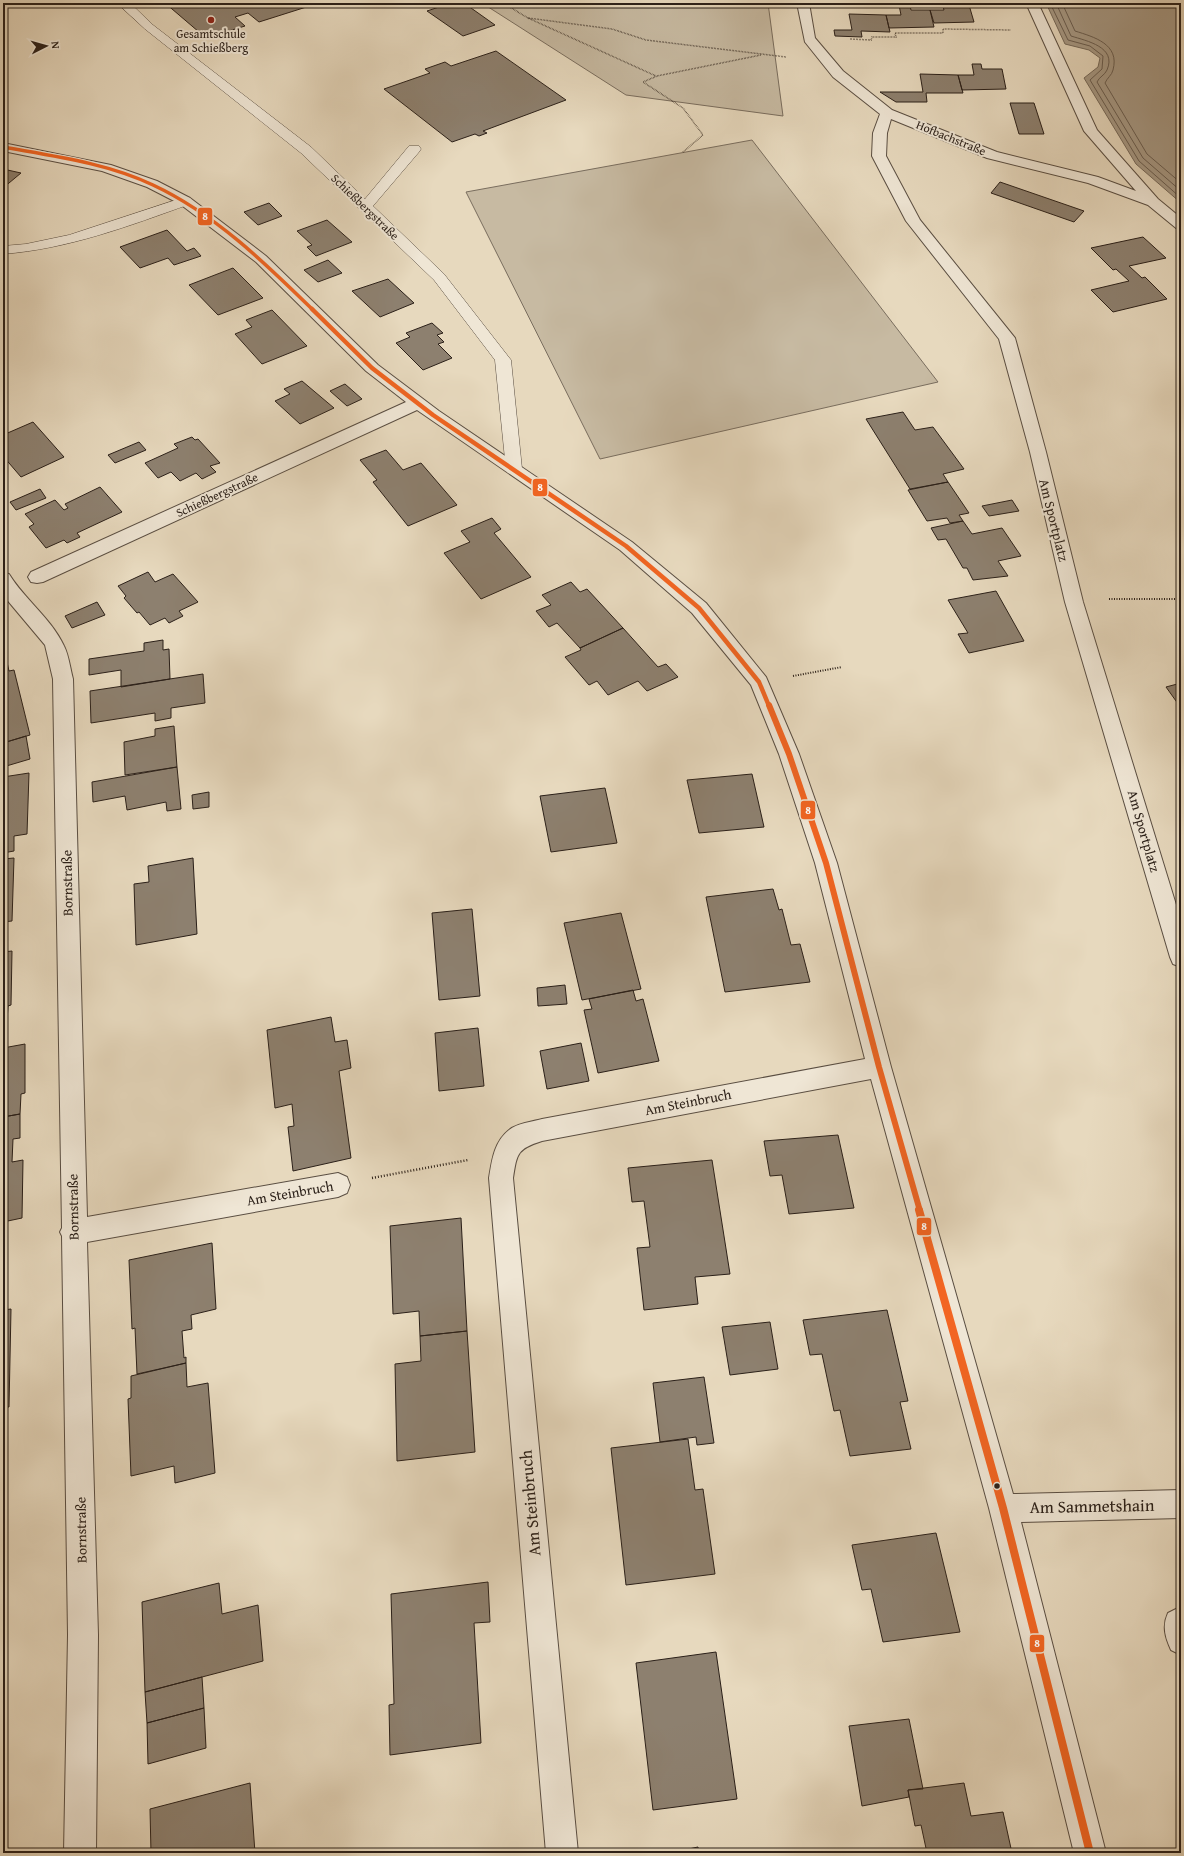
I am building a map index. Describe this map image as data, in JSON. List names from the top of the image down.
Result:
{
  "streets": {
    "street": [
      "Hofbachstraße",
      "Schießbergstraße",
      "Am Sportplatz",
      "Bornstraße",
      "Am Steinbruch",
      "Am Sammetshain"
    ]
  },
  "crossings": [
    ["Hofbachstraße", "Am Sportplatz"],
    ["Bornstraße", "Am Steinbruch"]
  ],
  "places": ["Gesamtschule am Schießberg"],
  "lines": ["transit line 8"],
  "north": "right"
}
